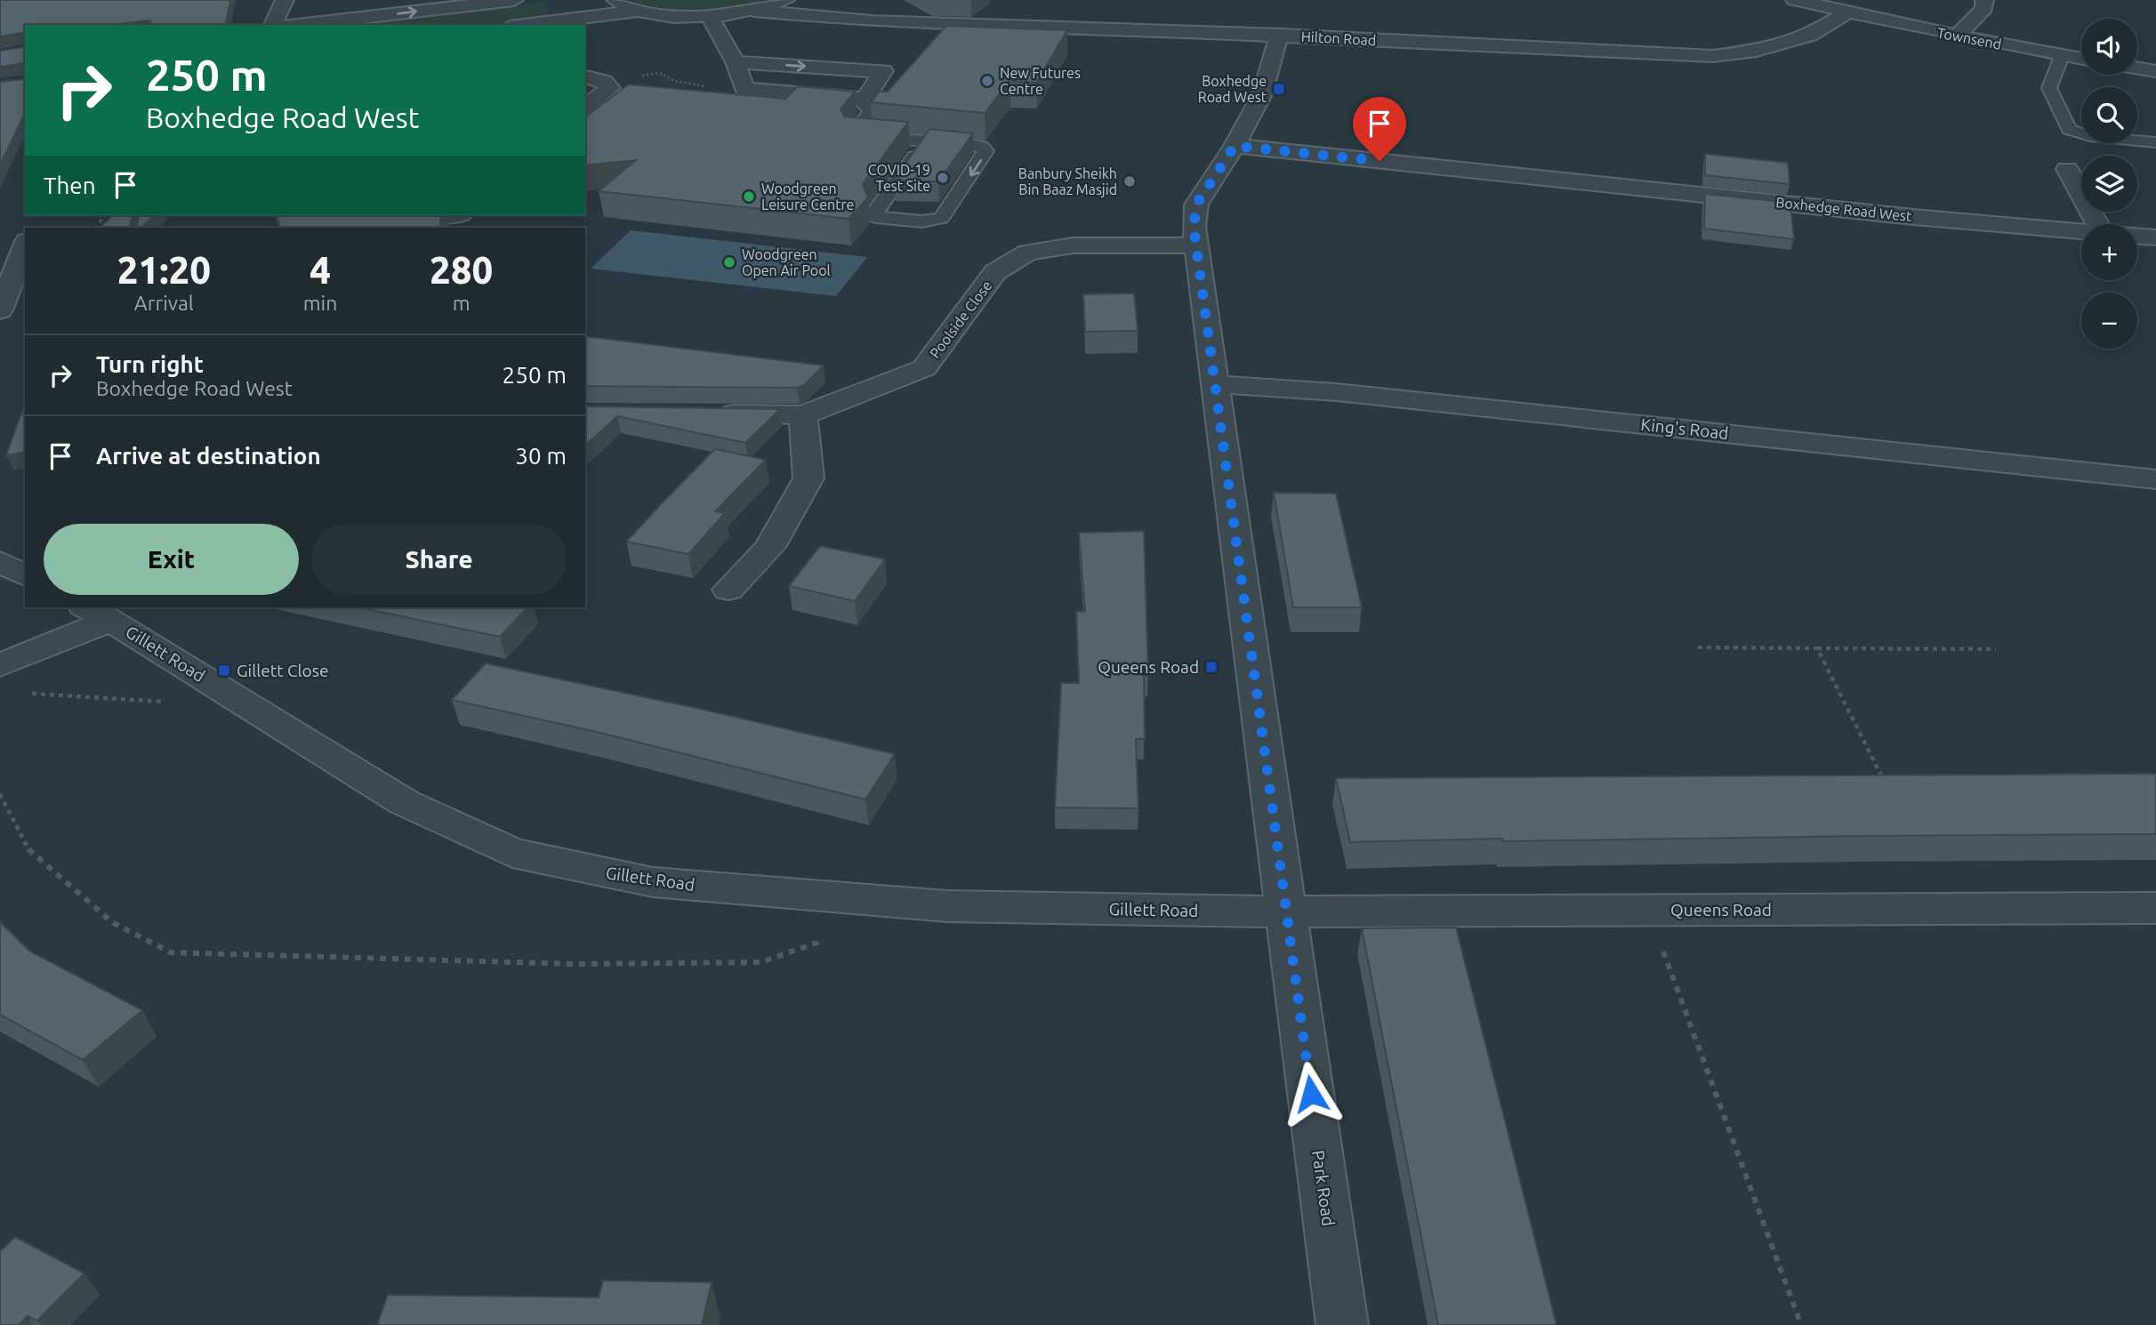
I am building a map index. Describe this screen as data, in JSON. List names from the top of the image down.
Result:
{
  "streets": {
    "street": [
      "Hilton Road",
      "Townsend",
      "Boxhedge Road West",
      "Poolside Close",
      "King's Road",
      "Gillett Road",
      "Queens Road",
      "Park Road"
    ]
  },
  "crossings": [
    ["Hilton Road", "Townsend"],
    ["Hilton Road", "Park Road"],
    ["Boxhedge Road West", "Park Road"],
    ["Poolside Close", "Park Road"],
    ["King's Road", "Park Road"],
    ["Gillett Road", "Queens Road"],
    ["Gillett Road", "Park Road"],
    ["Queens Road", "Park Road"]
  ],
  "places": {
    "other": [
      "New Futures Centre",
      "COVID-19 Test Site",
      "Banbury Sheikh Bin Baaz Masjid",
      "Woodgreen Leisure Centre",
      "Woodgreen Open Air Pool"
    ],
    "transit": ["Boxhedge Road West", "Queens Road", "Gillett Close"]
  },
  "page": {
    "map_buttons": ["+", "−"],
    "turn": ["250 m", "Boxhedge Road West"],
    "then": "Then",
    "eta": [
      "21:20",
      "Arrival",
      "4",
      "min",
      "280",
      "m"
    ],
    "list": [
      {
        "name": "Turn right",
        "note": "Boxhedge Road West",
        "value": "250 m"
      },
      {
        "name": "Arrive at destination",
        "value": "30 m"
      }
    ],
    "buttons": ["Exit", "Share"]
  }
}
